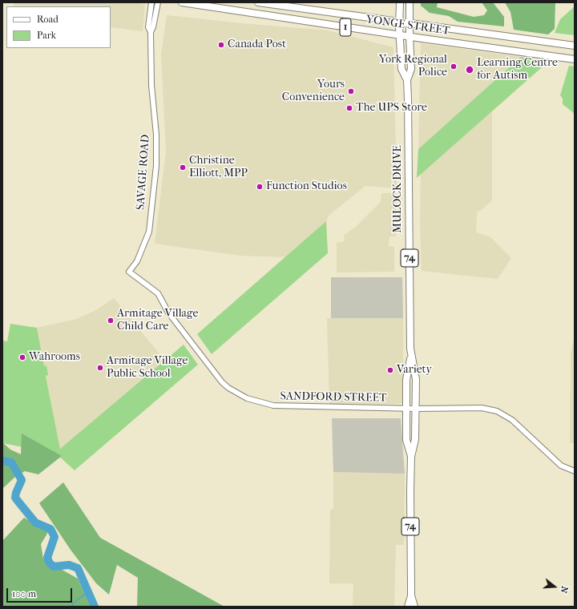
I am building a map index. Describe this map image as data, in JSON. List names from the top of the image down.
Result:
{
  "streets": {
    "main road": [
      "YONGE STREET",
      "1",
      "MULOCK DRIVE",
      "74"
    ],
    "street": ["SAVAGE ROAD", "SANDFORD STREET"]
  },
  "crossings": [
    ["YONGE STREET", "MULOCK DRIVE"],
    ["SAVAGE ROAD", "SANDFORD STREET"],
    ["MULOCK DRIVE", "SANDFORD STREET"]
  ],
  "places": [
    "Canada Post",
    "York Regional Police",
    "Learning Centre for Autism",
    "Yours Convenience",
    "The UPS Store",
    "Christine Elliott, MPP",
    "Function Studios",
    "Armitage Village Child Care",
    "Wahrooms",
    "Armitage Village Public School",
    "Variety"
  ],
  "legend": ["Road", "Park"],
  "scale_bar": "100 m",
  "north": "right"
}
